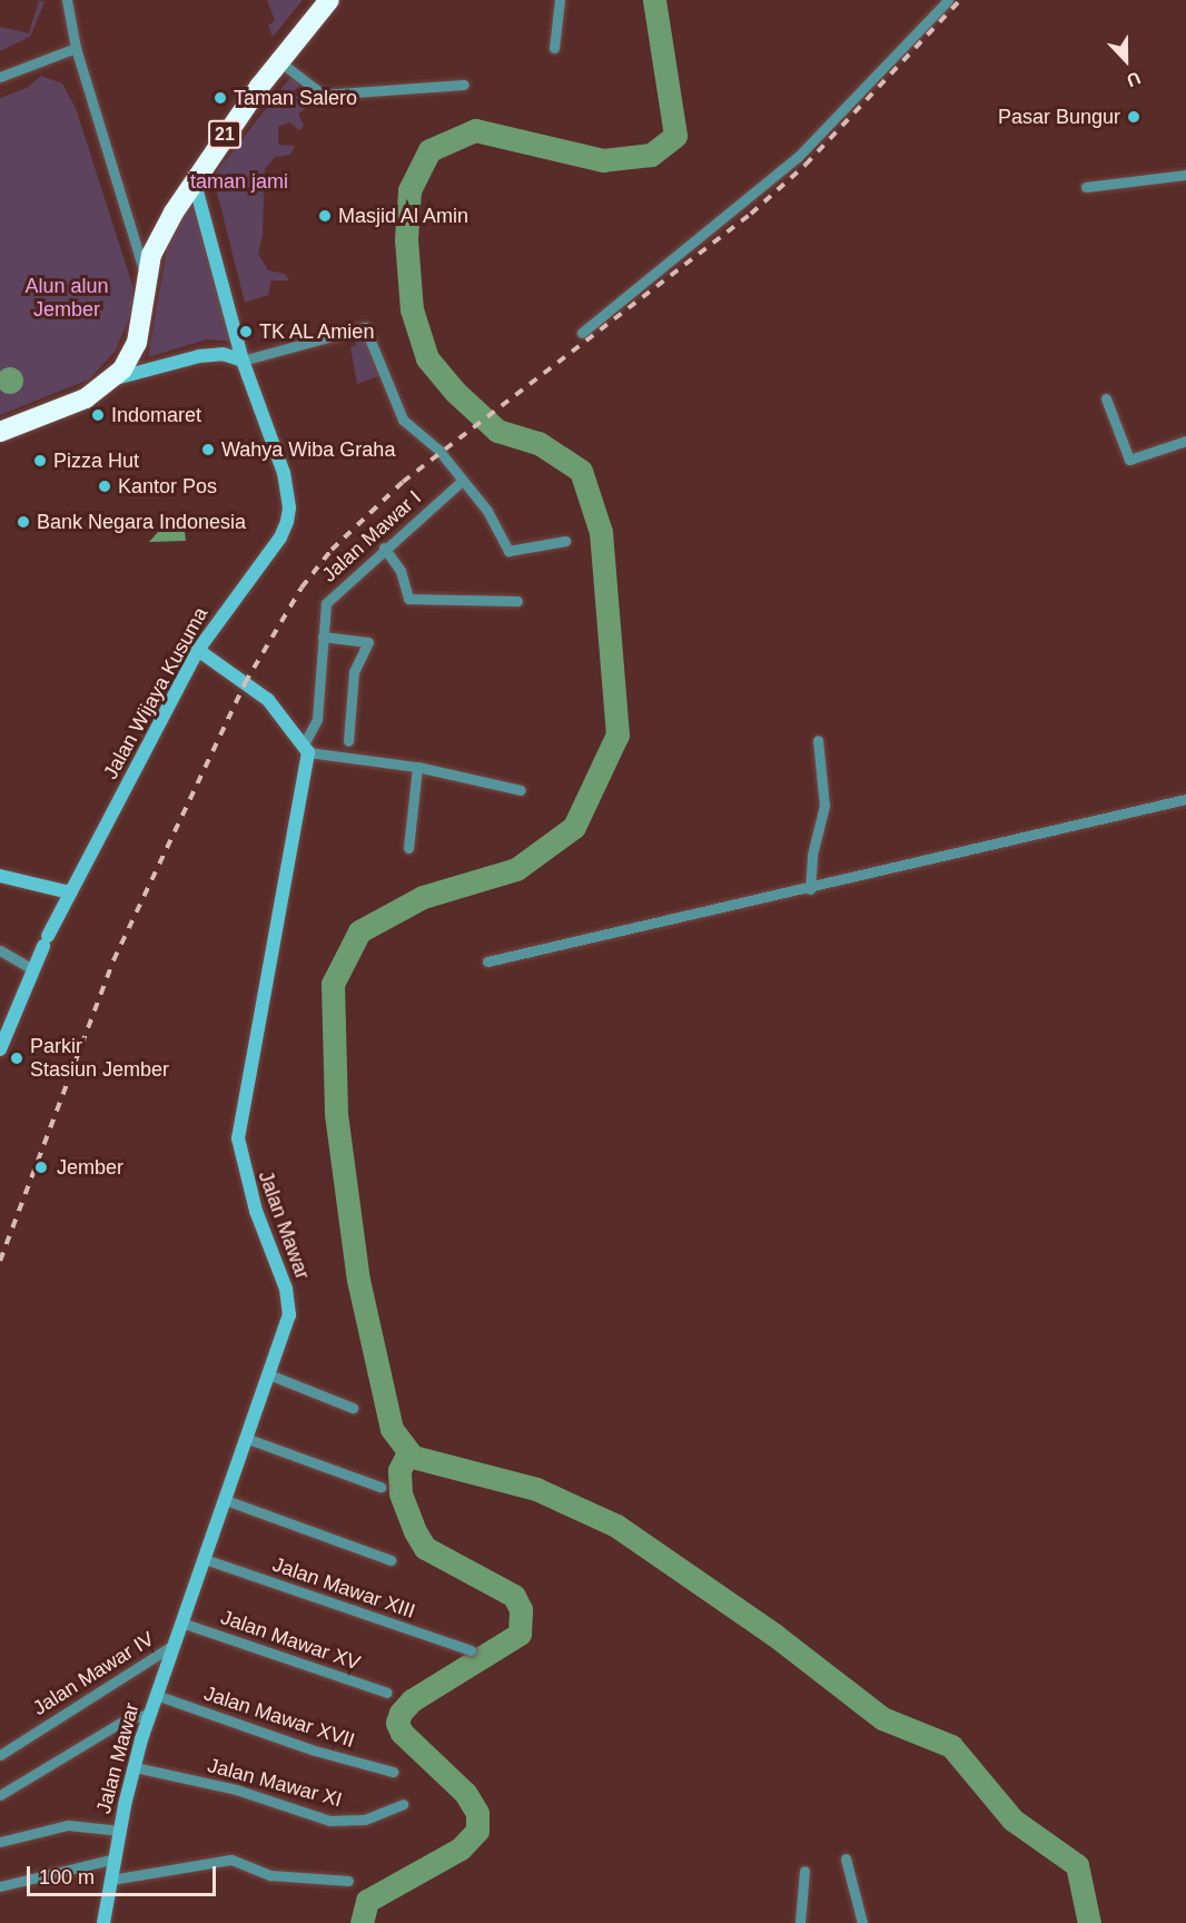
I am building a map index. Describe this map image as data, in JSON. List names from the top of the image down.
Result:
{
  "streets": {
    "highway": ["21"],
    "street": [
      "Jalan Mawar I",
      "Jalan Wijaya Kusuma",
      "Jalan Mawar",
      "Jalan Mawar XIII",
      "Jalan Mawar XV",
      "Jalan Mawar IV",
      "Jalan Mawar XVII",
      "Jalan Mawar XI"
    ]
  },
  "crossings": [
    ["21", "Jalan Wijaya Kusuma"],
    ["Jalan Mawar I", "Jalan Mawar"],
    ["Jalan Mawar", "Jalan Mawar XIII"],
    ["Jalan Mawar", "Jalan Mawar XV"],
    ["Jalan Mawar", "Jalan Mawar IV"],
    ["Jalan Mawar", "Jalan Mawar XVII"],
    ["Jalan Mawar", "Jalan Mawar XI"]
  ],
  "parks": ["taman jami", "Alun alun Jember"],
  "places": [
    "Taman Salero",
    "Pasar Bungur",
    "Masjid Al Amin",
    "TK AL Amien",
    "Indomaret",
    "Wahya Wiba Graha",
    "Pizza Hut",
    "Kantor Pos",
    "Bank Negara Indonesia",
    "Parkir Stasiun Jember",
    "Jember"
  ],
  "scale_bar": "100 m",
  "north": "bottom"
}
